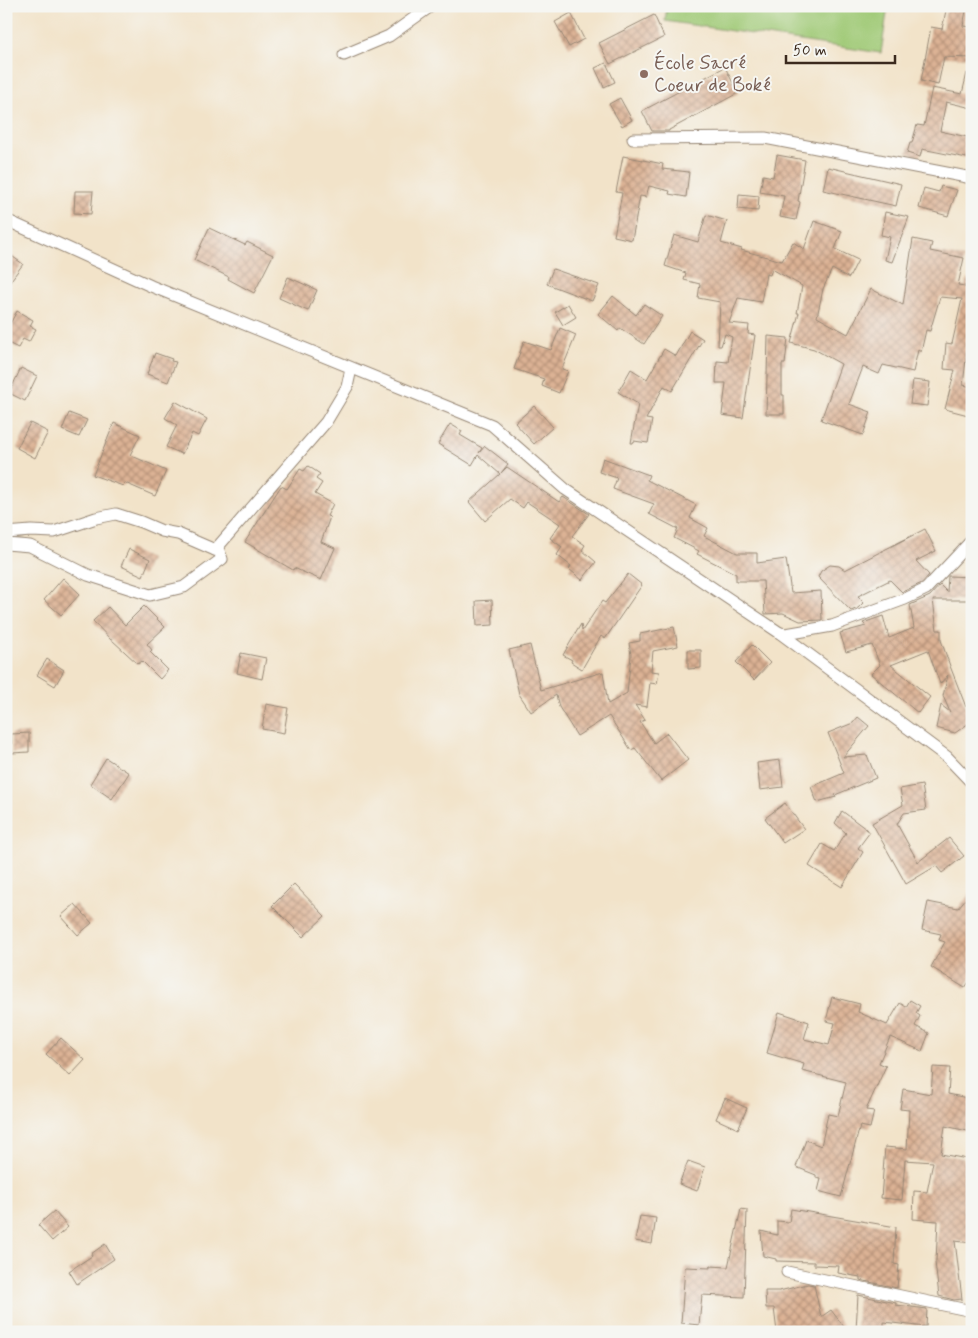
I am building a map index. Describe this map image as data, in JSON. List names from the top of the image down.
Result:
{
  "places": ["École Sacré Coeur de Boké"],
  "scale_bar": "50 m"
}
